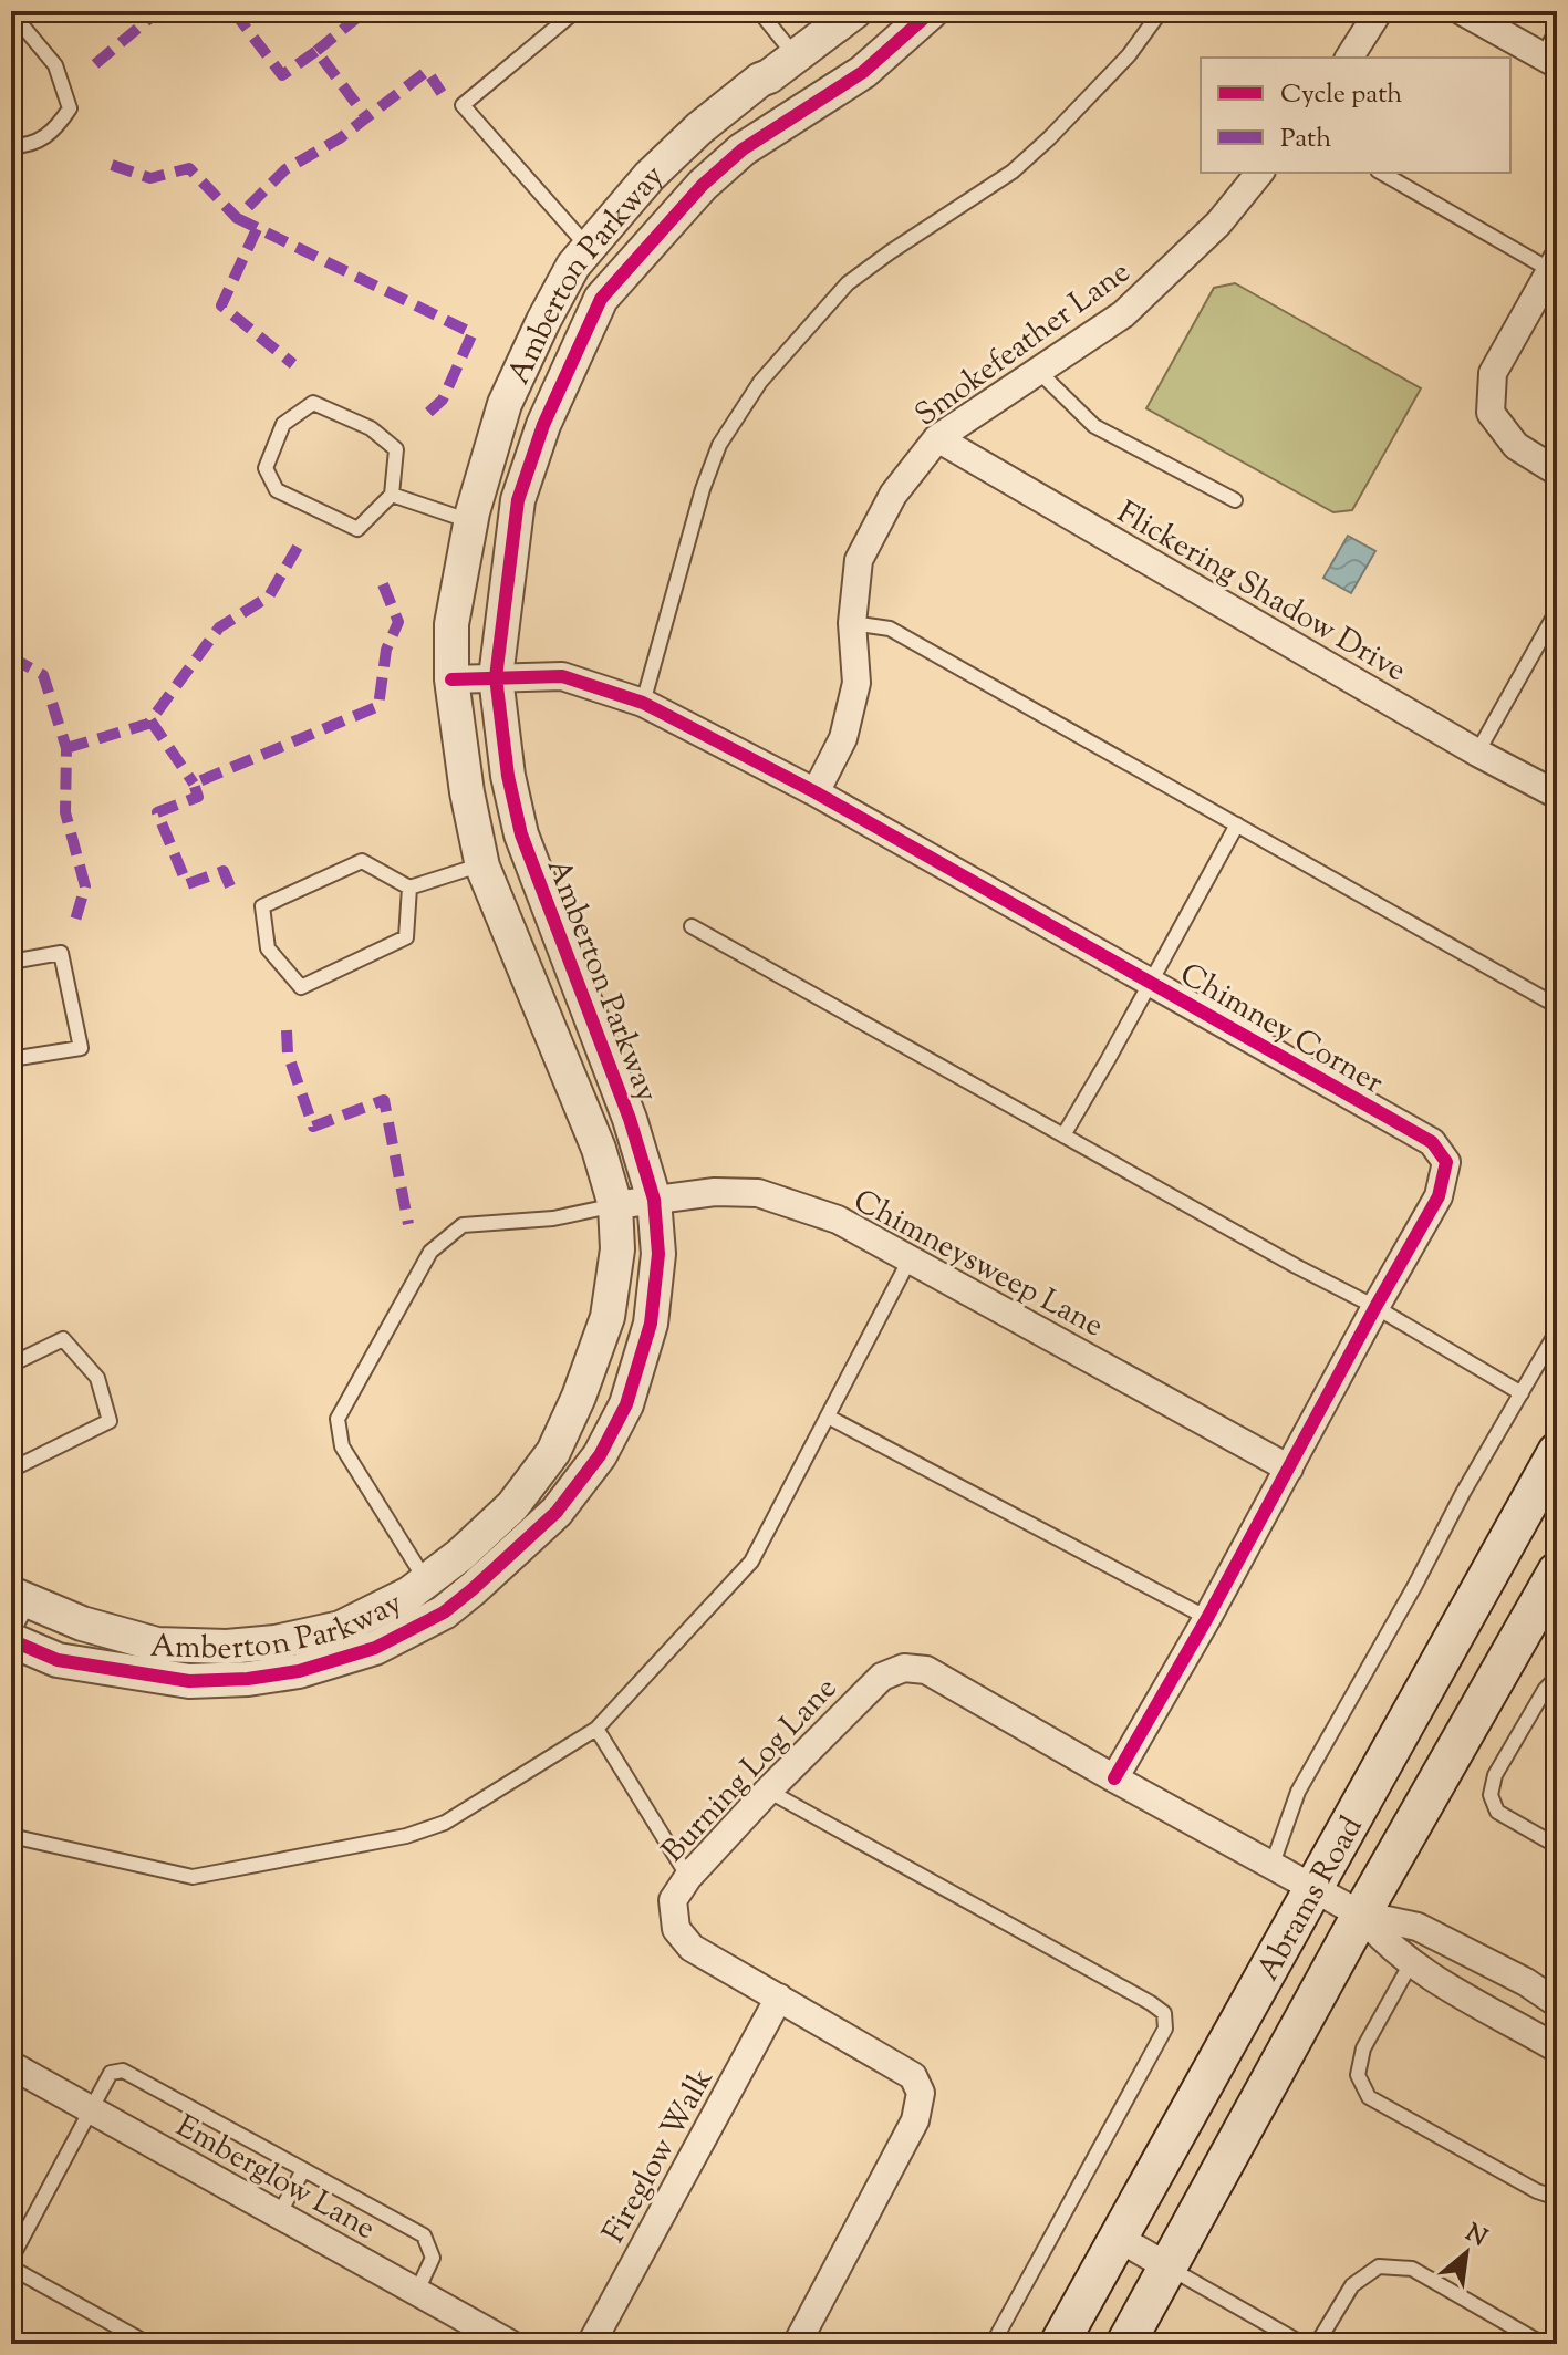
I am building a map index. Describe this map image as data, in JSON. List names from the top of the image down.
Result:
{
  "streets": {
    "main road": ["Abrams Road"],
    "street": [
      "Amberton Parkway",
      "Smokefeather Lane",
      "Flickering Shadow Drive",
      "Chimney Corner",
      "Chimneysweep Lane",
      "Burning Log Lane",
      "Fireglow Walk",
      "Emberglow Lane"
    ]
  },
  "crossings": [
    ["Amberton Parkway", "Chimney Corner"],
    ["Amberton Parkway", "Chimneysweep Lane"],
    ["Smokefeather Lane", "Flickering Shadow Drive"],
    ["Smokefeather Lane", "Chimney Corner"],
    ["Chimney Corner", "Chimneysweep Lane"],
    ["Chimney Corner", "Burning Log Lane"],
    ["Burning Log Lane", "Abrams Road"],
    ["Burning Log Lane", "Fireglow Walk"]
  ],
  "legend": ["Cycle path", "Path"],
  "north": "top right"
}
